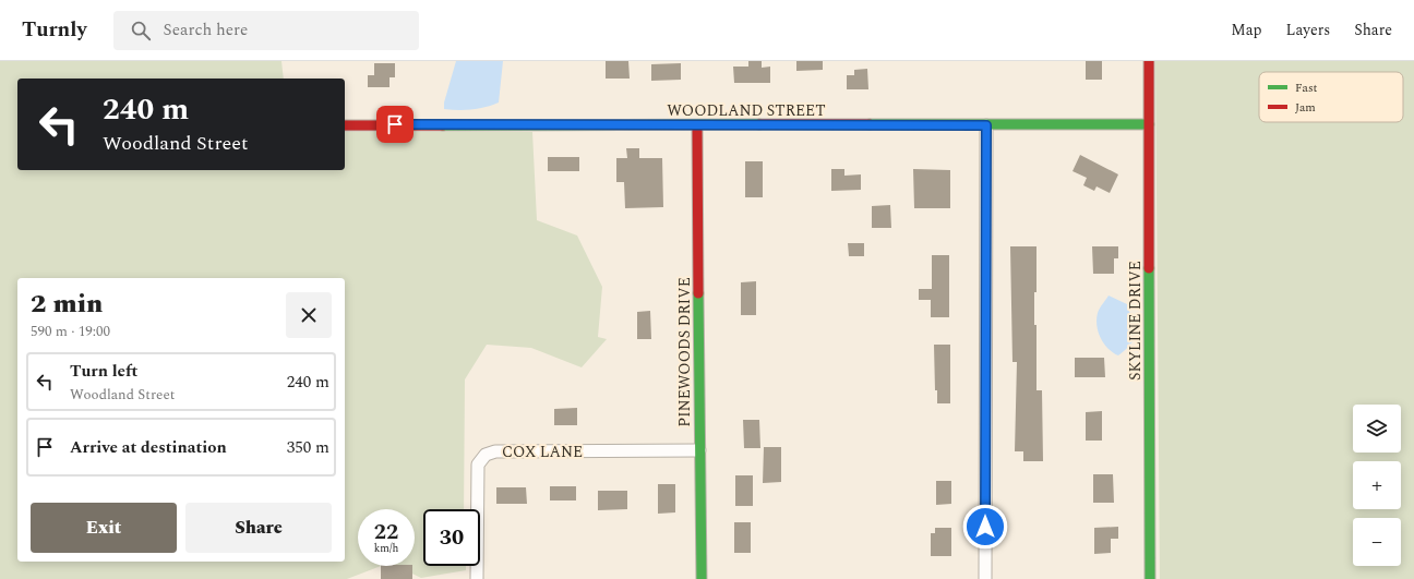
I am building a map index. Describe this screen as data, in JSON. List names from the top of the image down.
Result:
{
  "streets": {
    "street": [
      "WOODLAND STREET",
      "SKYLINE DRIVE",
      "PINEWOODS DRIVE",
      "COX LANE"
    ]
  },
  "crossings": [
    ["WOODLAND STREET", "SKYLINE DRIVE"],
    ["WOODLAND STREET", "PINEWOODS DRIVE"],
    ["PINEWOODS DRIVE", "COX LANE"]
  ],
  "legend": ["Fast", "Jam"],
  "page": {
    "header": "Turnly",
    "search": "Search here",
    "nav": ["Map", "Layers", "Share"],
    "turn": ["240 m", "Woodland Street"],
    "heading": ["2 min", "590 m · 19:00"],
    "list": [
      {
        "name": "Turn left",
        "note": "Woodland Street",
        "value": "240 m"
      },
      {
        "name": "Arrive at destination",
        "value": "350 m"
      }
    ],
    "map_buttons": ["+", "−"],
    "buttons": ["Exit", "Share"],
    "speed": "22 km/h",
    "limit": "30"
  }
}
